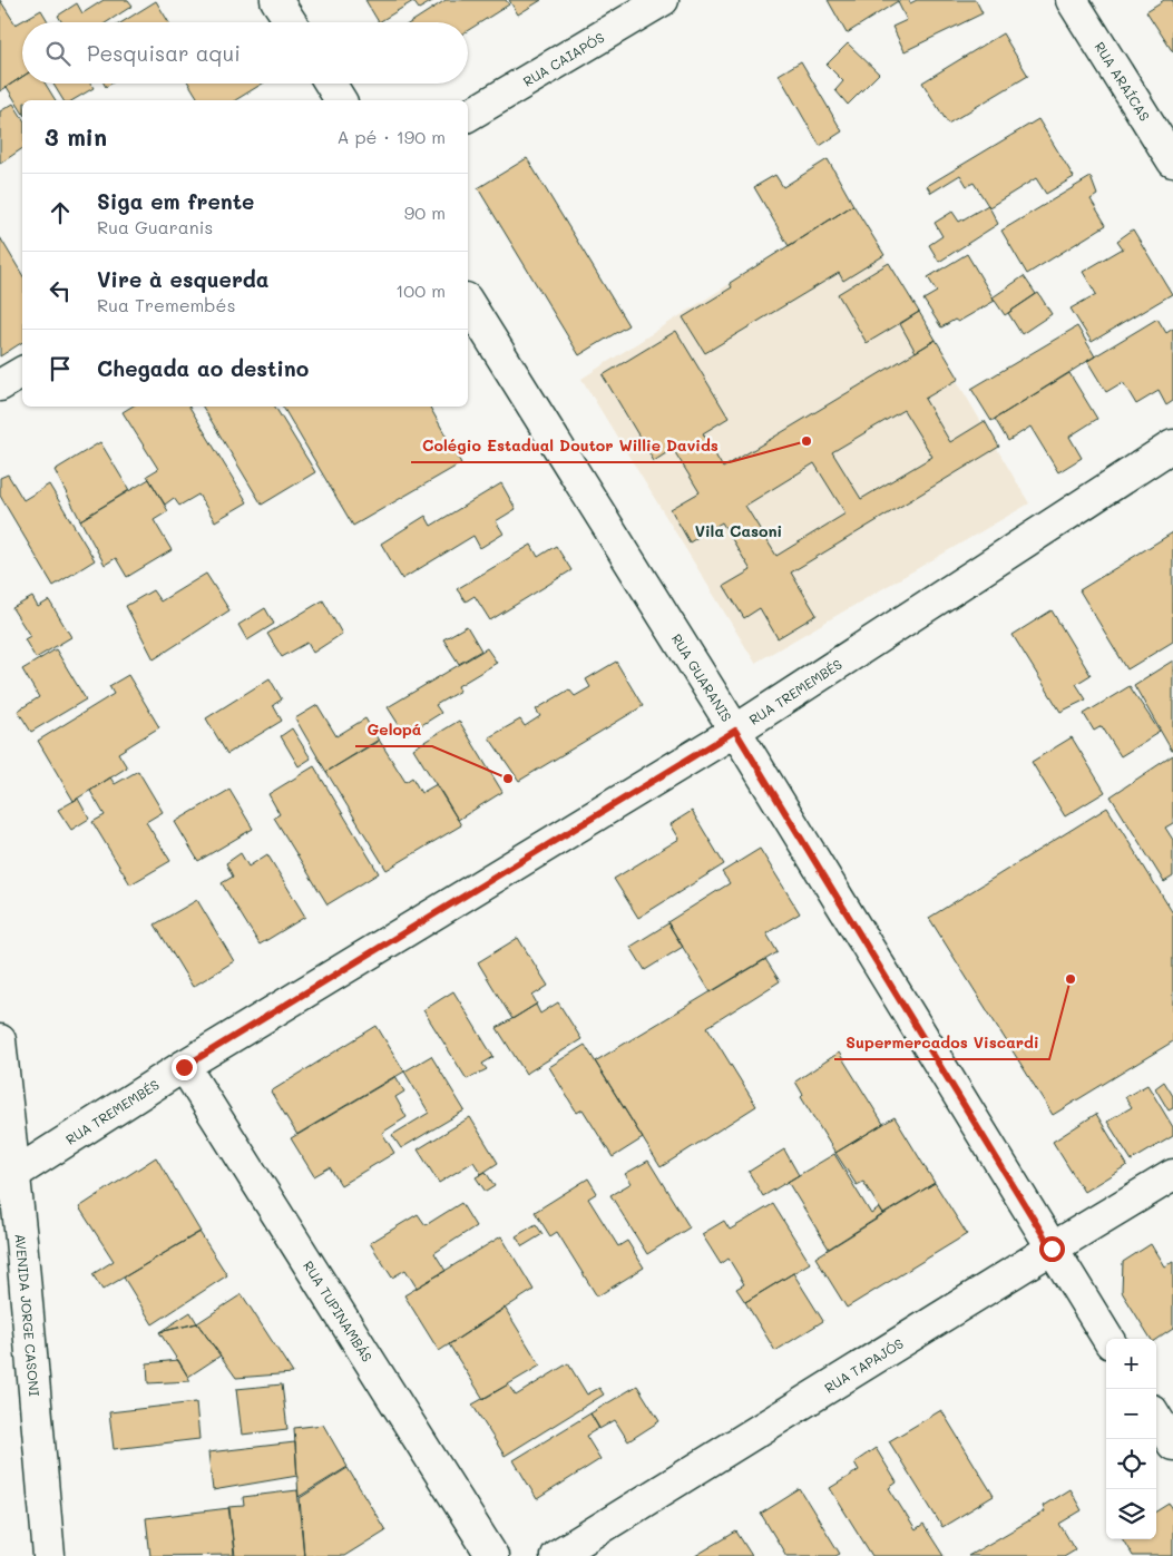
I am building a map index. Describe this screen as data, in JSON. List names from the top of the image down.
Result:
{
  "streets": {
    "street": [
      "RUA CAIAPÓS",
      "RUA ARAÍCAS",
      "RUA GUARANIS",
      "RUA TREMEMBÉS",
      "RUA TUPINAMBÁS",
      "AVENIDA JORGE CASONI",
      "RUA TAPAJÓS"
    ]
  },
  "crossings": [
    ["RUA GUARANIS", "RUA TREMEMBÉS"],
    ["RUA GUARANIS", "RUA TAPAJÓS"],
    ["RUA TREMEMBÉS", "RUA TUPINAMBÁS"],
    ["RUA TREMEMBÉS", "AVENIDA JORGE CASONI"]
  ],
  "districts": ["Vila Casoni"],
  "places": ["Colégio Estadual Doutor Willie Davids", "Gelopá", "Supermercados Viscardi"],
  "page": {
    "search": "Pesquisar aqui",
    "heading": ["3 min", "A pé · 190 m"],
    "list": [
      ["Siga em frente", "Rua Guaranis", "90 m"],
      ["Vire à esquerda", "Rua Tremembés", "100 m"],
      "Chegada ao destino"
    ],
    "map_buttons": ["+", "−"]
  }
}
